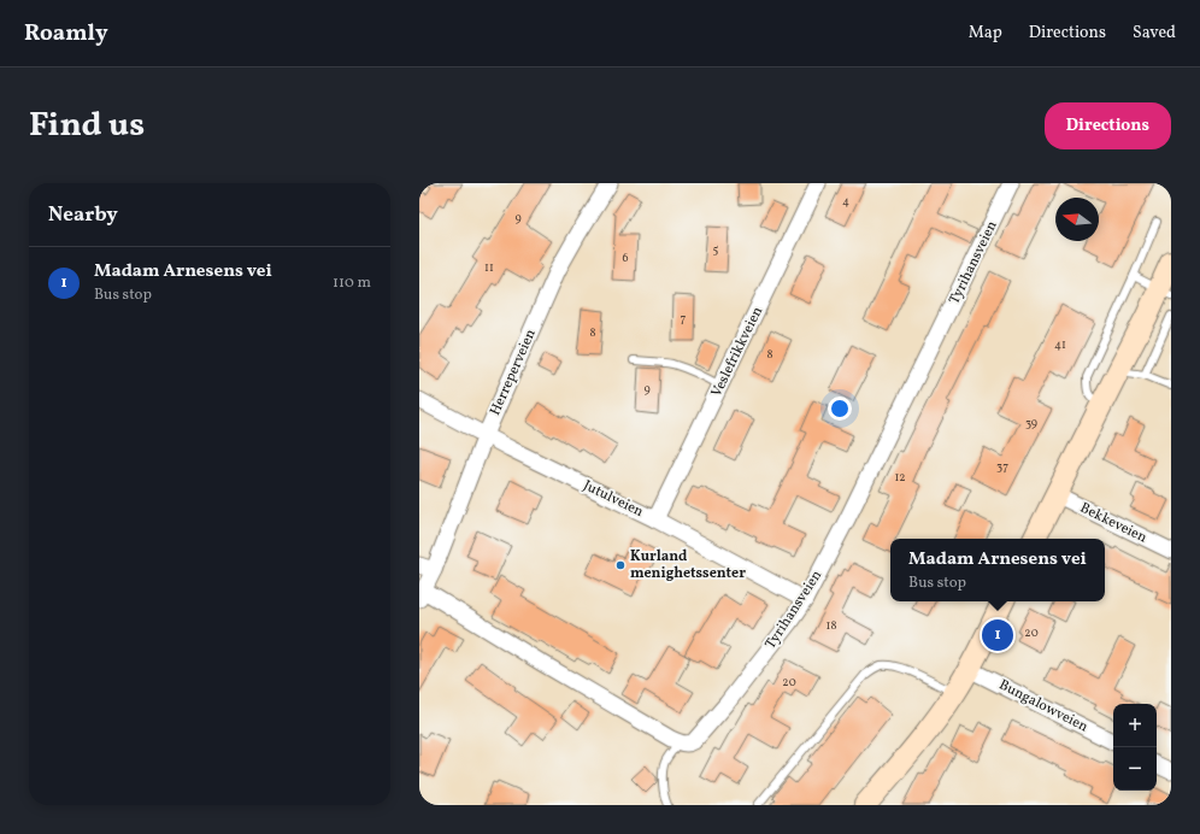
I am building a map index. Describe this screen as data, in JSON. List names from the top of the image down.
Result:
{
  "streets": {
    "street": [
      "Tyrihansveien",
      "Veslefrikkveien",
      "Herreperveien",
      "Jutulveien",
      "Bekkeveien",
      "Bungalowveien"
    ]
  },
  "crossings": [
    ["Tyrihansveien", "Jutulveien"],
    ["Veslefrikkveien", "Jutulveien"],
    ["Herreperveien", "Jutulveien"]
  ],
  "places": ["Kurland menighetssenter"],
  "house_numbers": [
    "4",
    "9",
    "5",
    "6",
    "11",
    "7",
    "8",
    "41",
    "8",
    "9",
    "39",
    "37",
    "12",
    "18",
    "20",
    "20"
  ],
  "north": "left",
  "page": {
    "header": "Roamly",
    "nav": ["Map", "Directions", "Saved"],
    "title": "Find us",
    "buttons": "Directions",
    "heading": "Nearby",
    "list": [
      {
        "mark": "1",
        "name": "Madam Arnesens vei",
        "note": "Bus stop",
        "value": "110 m"
      }
    ],
    "popup": ["Madam Arnesens vei", "Bus stop"],
    "pins": "1",
    "map_buttons": ["+", "−"]
  }
}
